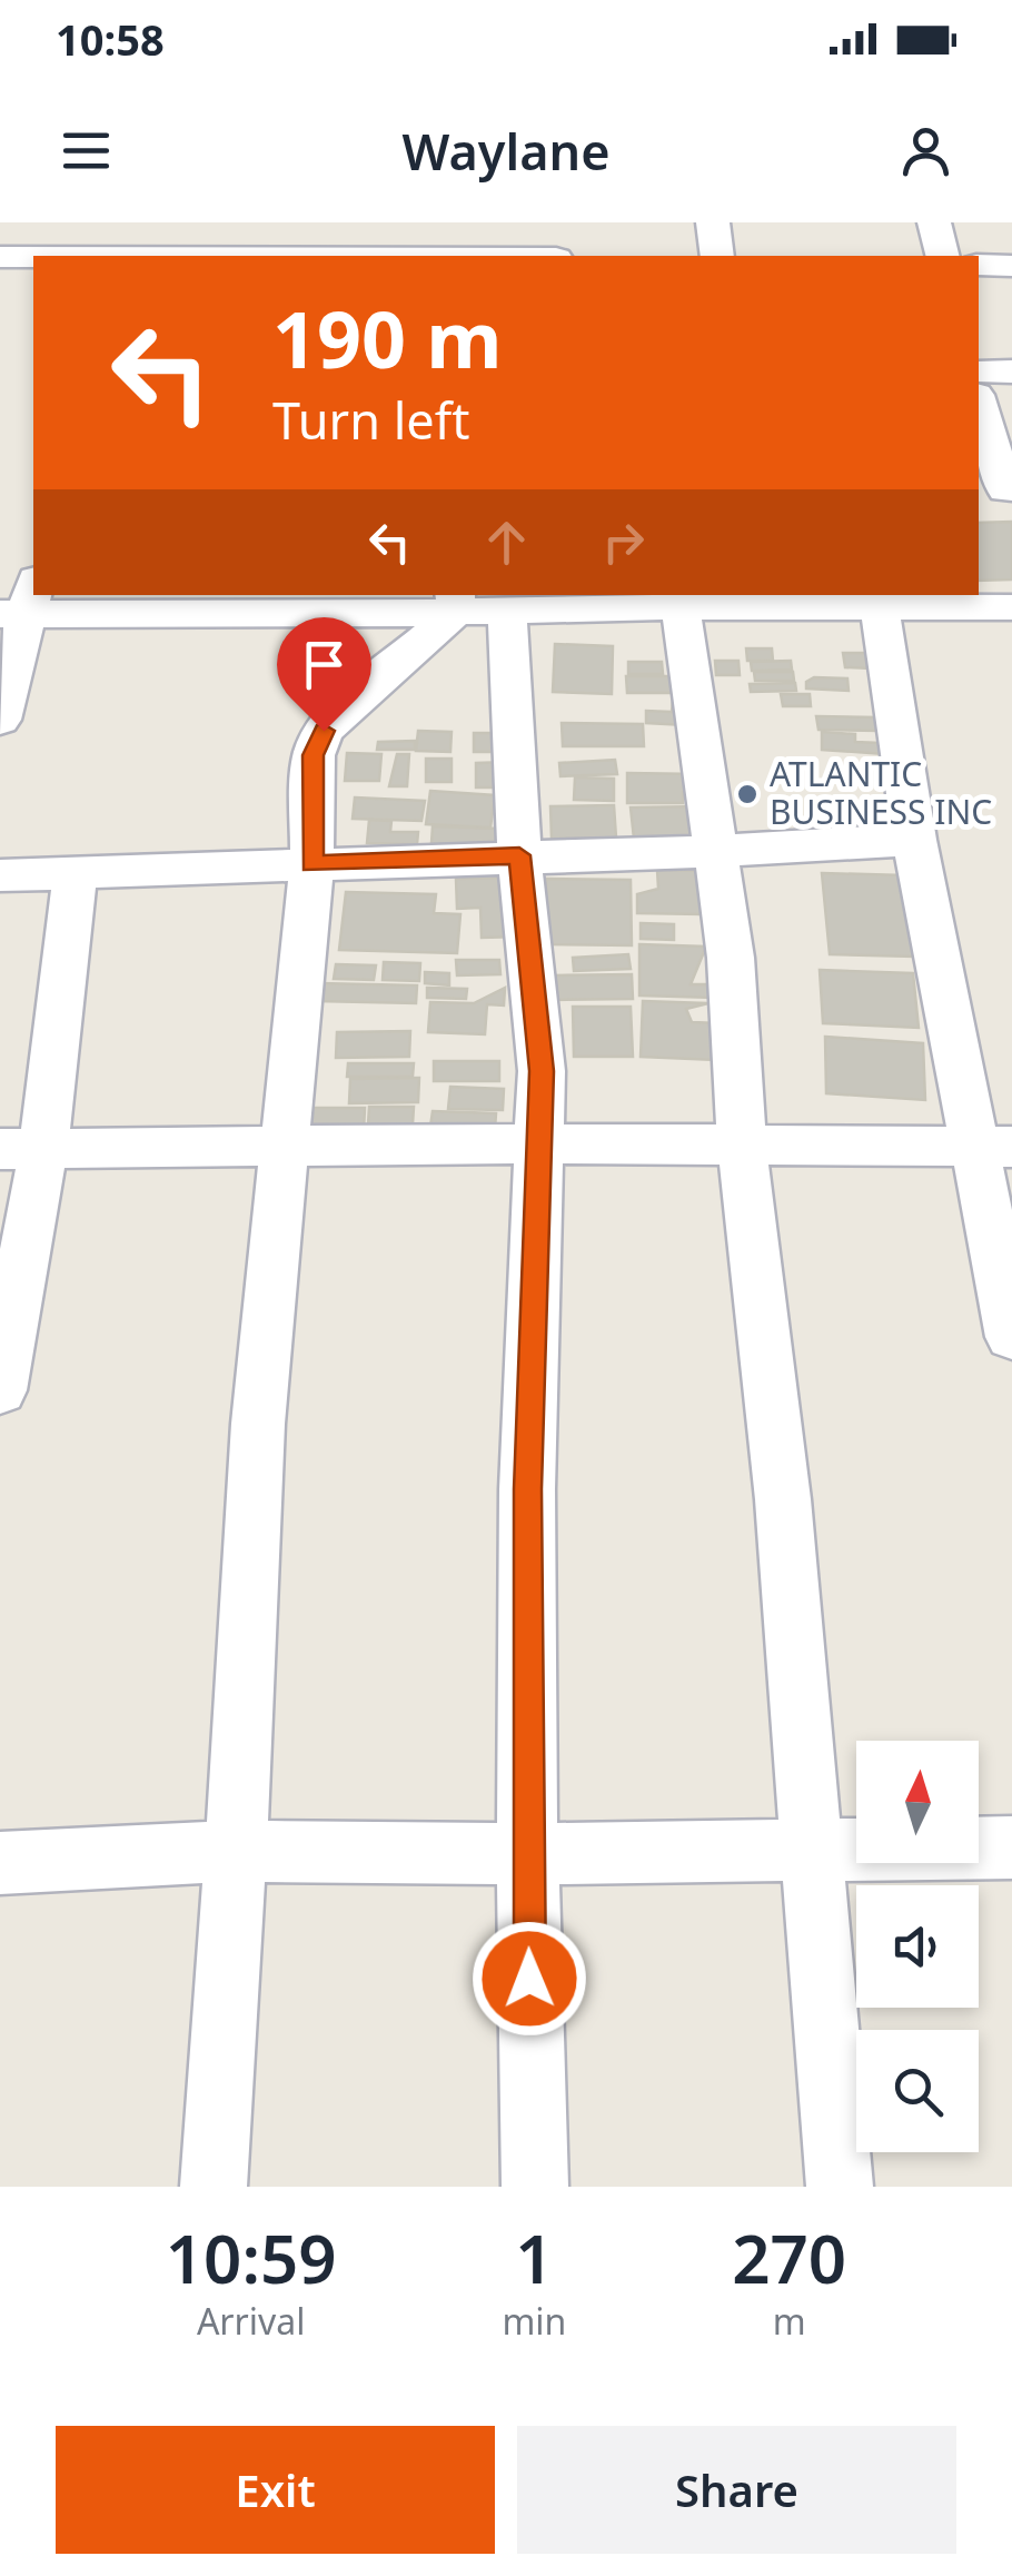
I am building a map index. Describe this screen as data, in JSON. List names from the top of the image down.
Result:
{
  "places": ["ATLANTIC BUSINESS INC"],
  "north": "top",
  "page": {
    "status": "10:58",
    "header": "Waylane",
    "turn": ["190 m", "Turn left"],
    "eta": [
      "10:59",
      "Arrival",
      "1",
      "min",
      "270",
      "m"
    ],
    "buttons": ["Exit", "Share"]
  }
}
